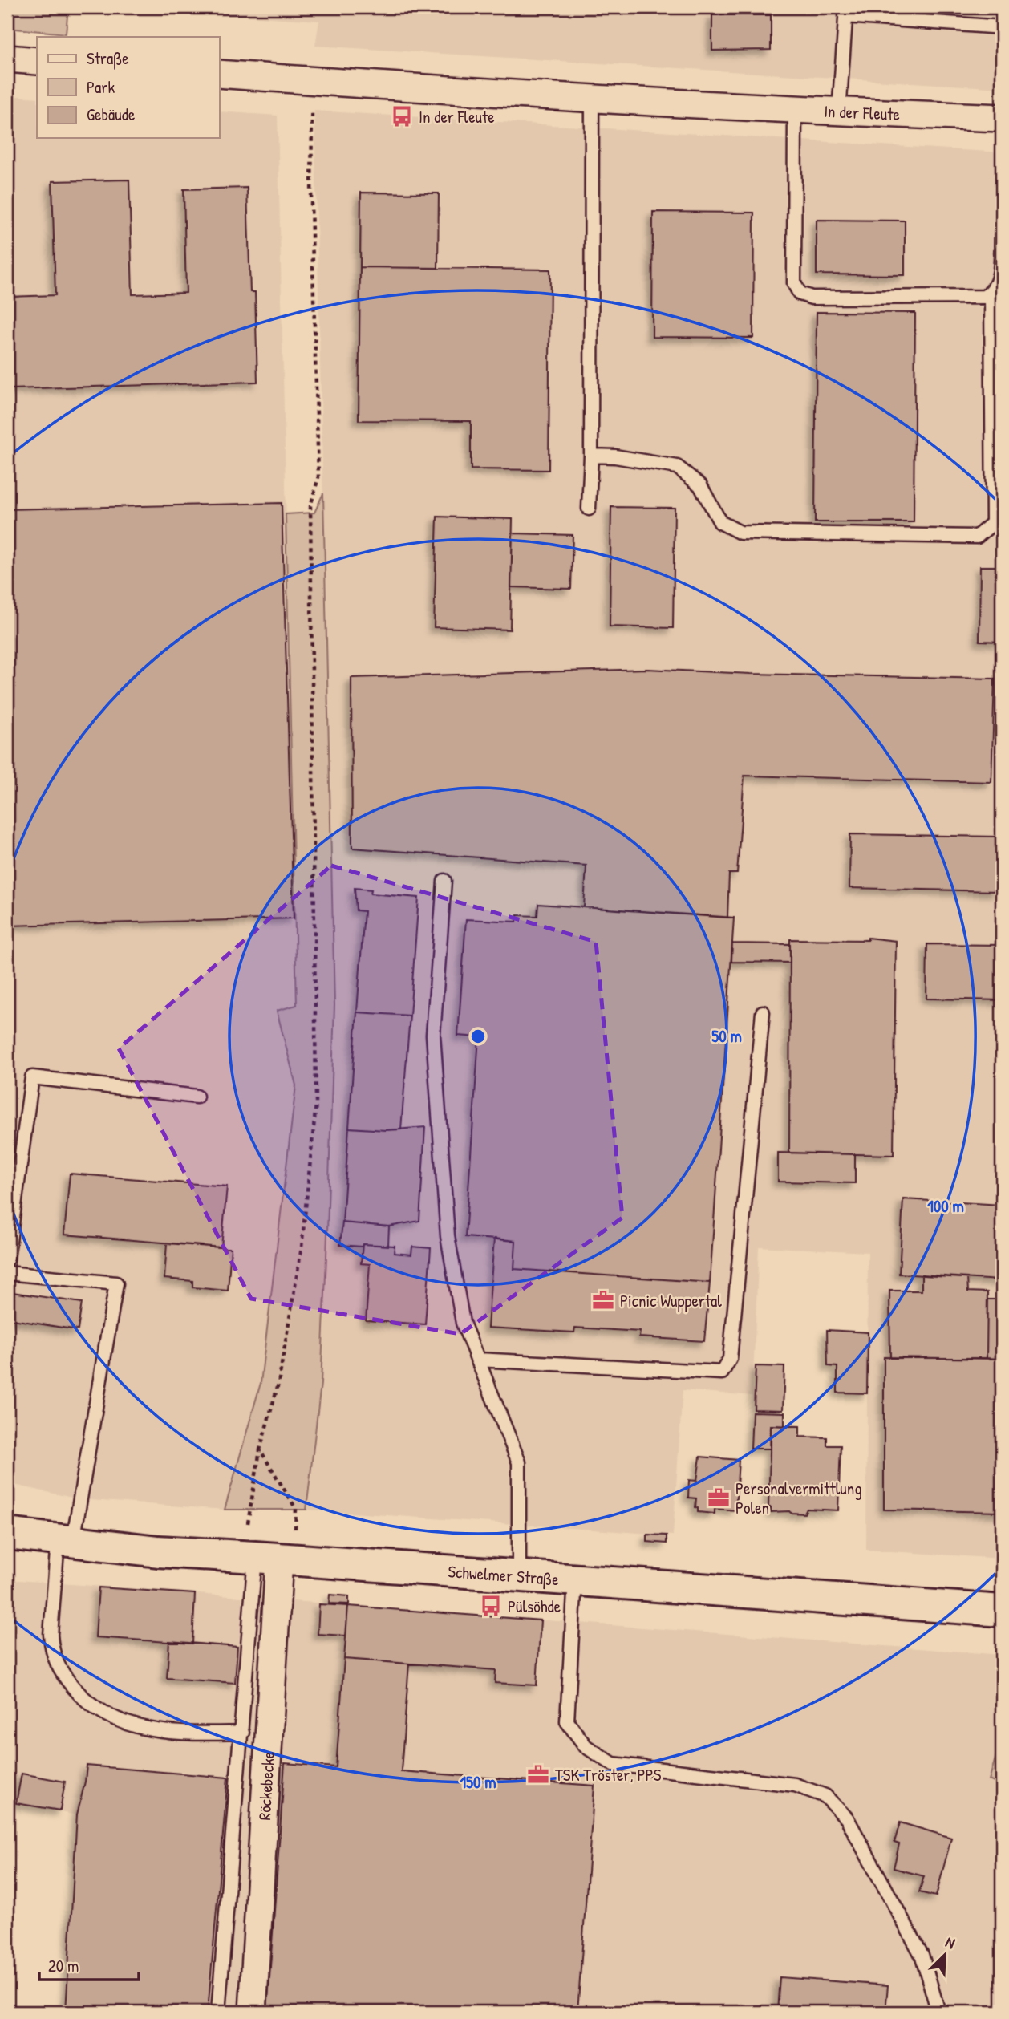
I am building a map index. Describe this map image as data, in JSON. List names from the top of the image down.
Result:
{
  "streets": {
    "main road": ["Schwelmer Straße"],
    "street": ["In der Fleute", "Röckebecke"]
  },
  "crossings": [
    ["Schwelmer Straße", "Röckebecke"]
  ],
  "places": {
    "bus stop": ["In der Fleute", "Pülsöhde"],
    "office": ["Picnic Wuppertal", "Personalvermittlung Polen", "TSK Tröster, PPS"]
  },
  "legend": ["Straße", "Park", "Gebäude"],
  "scale_bar": "20 m",
  "north": "top right",
  "rings": ["50 m", "100 m", "150 m"]
}
